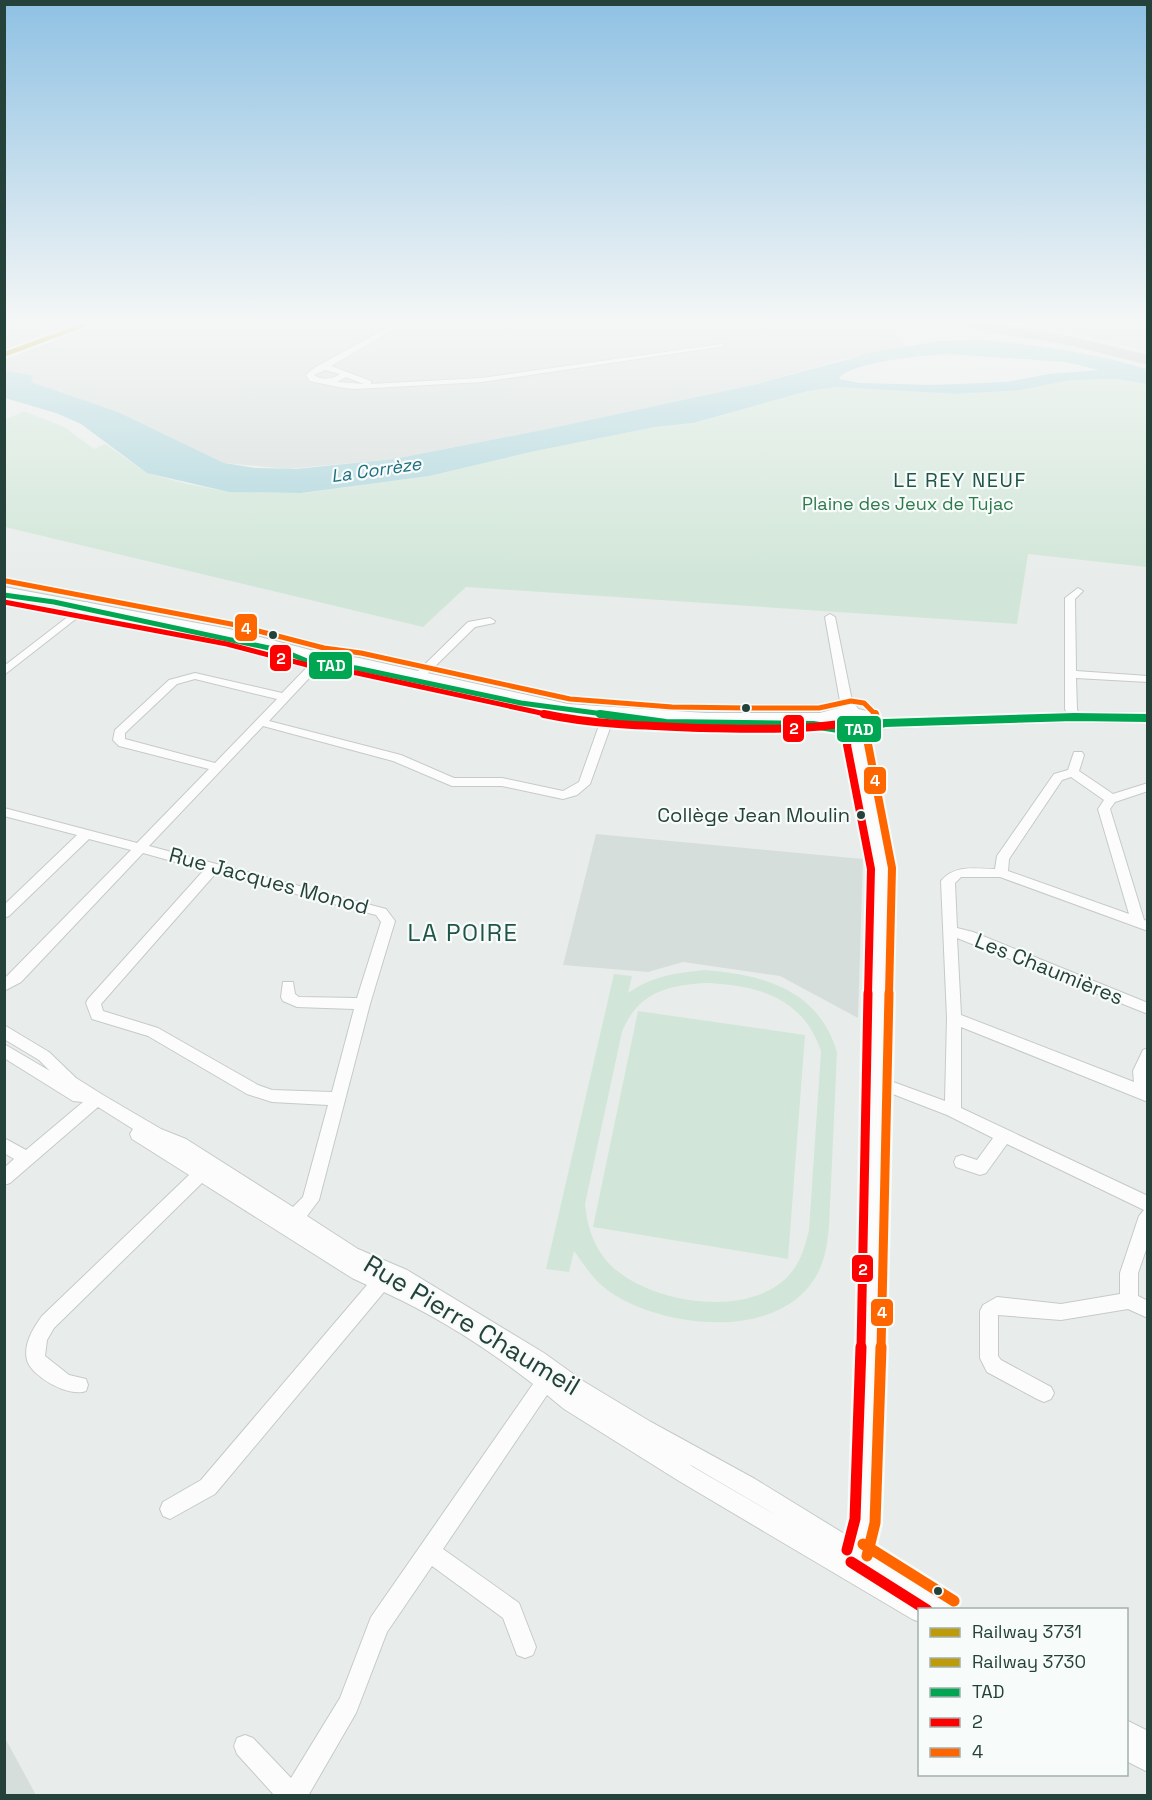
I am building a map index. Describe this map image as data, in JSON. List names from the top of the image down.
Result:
{
  "streets": {
    "street": ["Rue Jacques Monod", "Les Chaumières", "Rue Pierre Chaumeil"]
  },
  "crossings": [
    ["Rue Jacques Monod", "Rue Pierre Chaumeil"]
  ],
  "districts": ["LE REY NEUF", "LA POIRE"],
  "water": ["La Corrèze"],
  "parks": ["Plaine des Jeux de Tujac"],
  "places": ["Collège Jean Moulin"],
  "lines": ["transit line 4", "transit line TAD", "transit line 2"],
  "legend": [
    "Railway 3731",
    "Railway 3730",
    "TAD",
    "2",
    "4"
  ]
}
